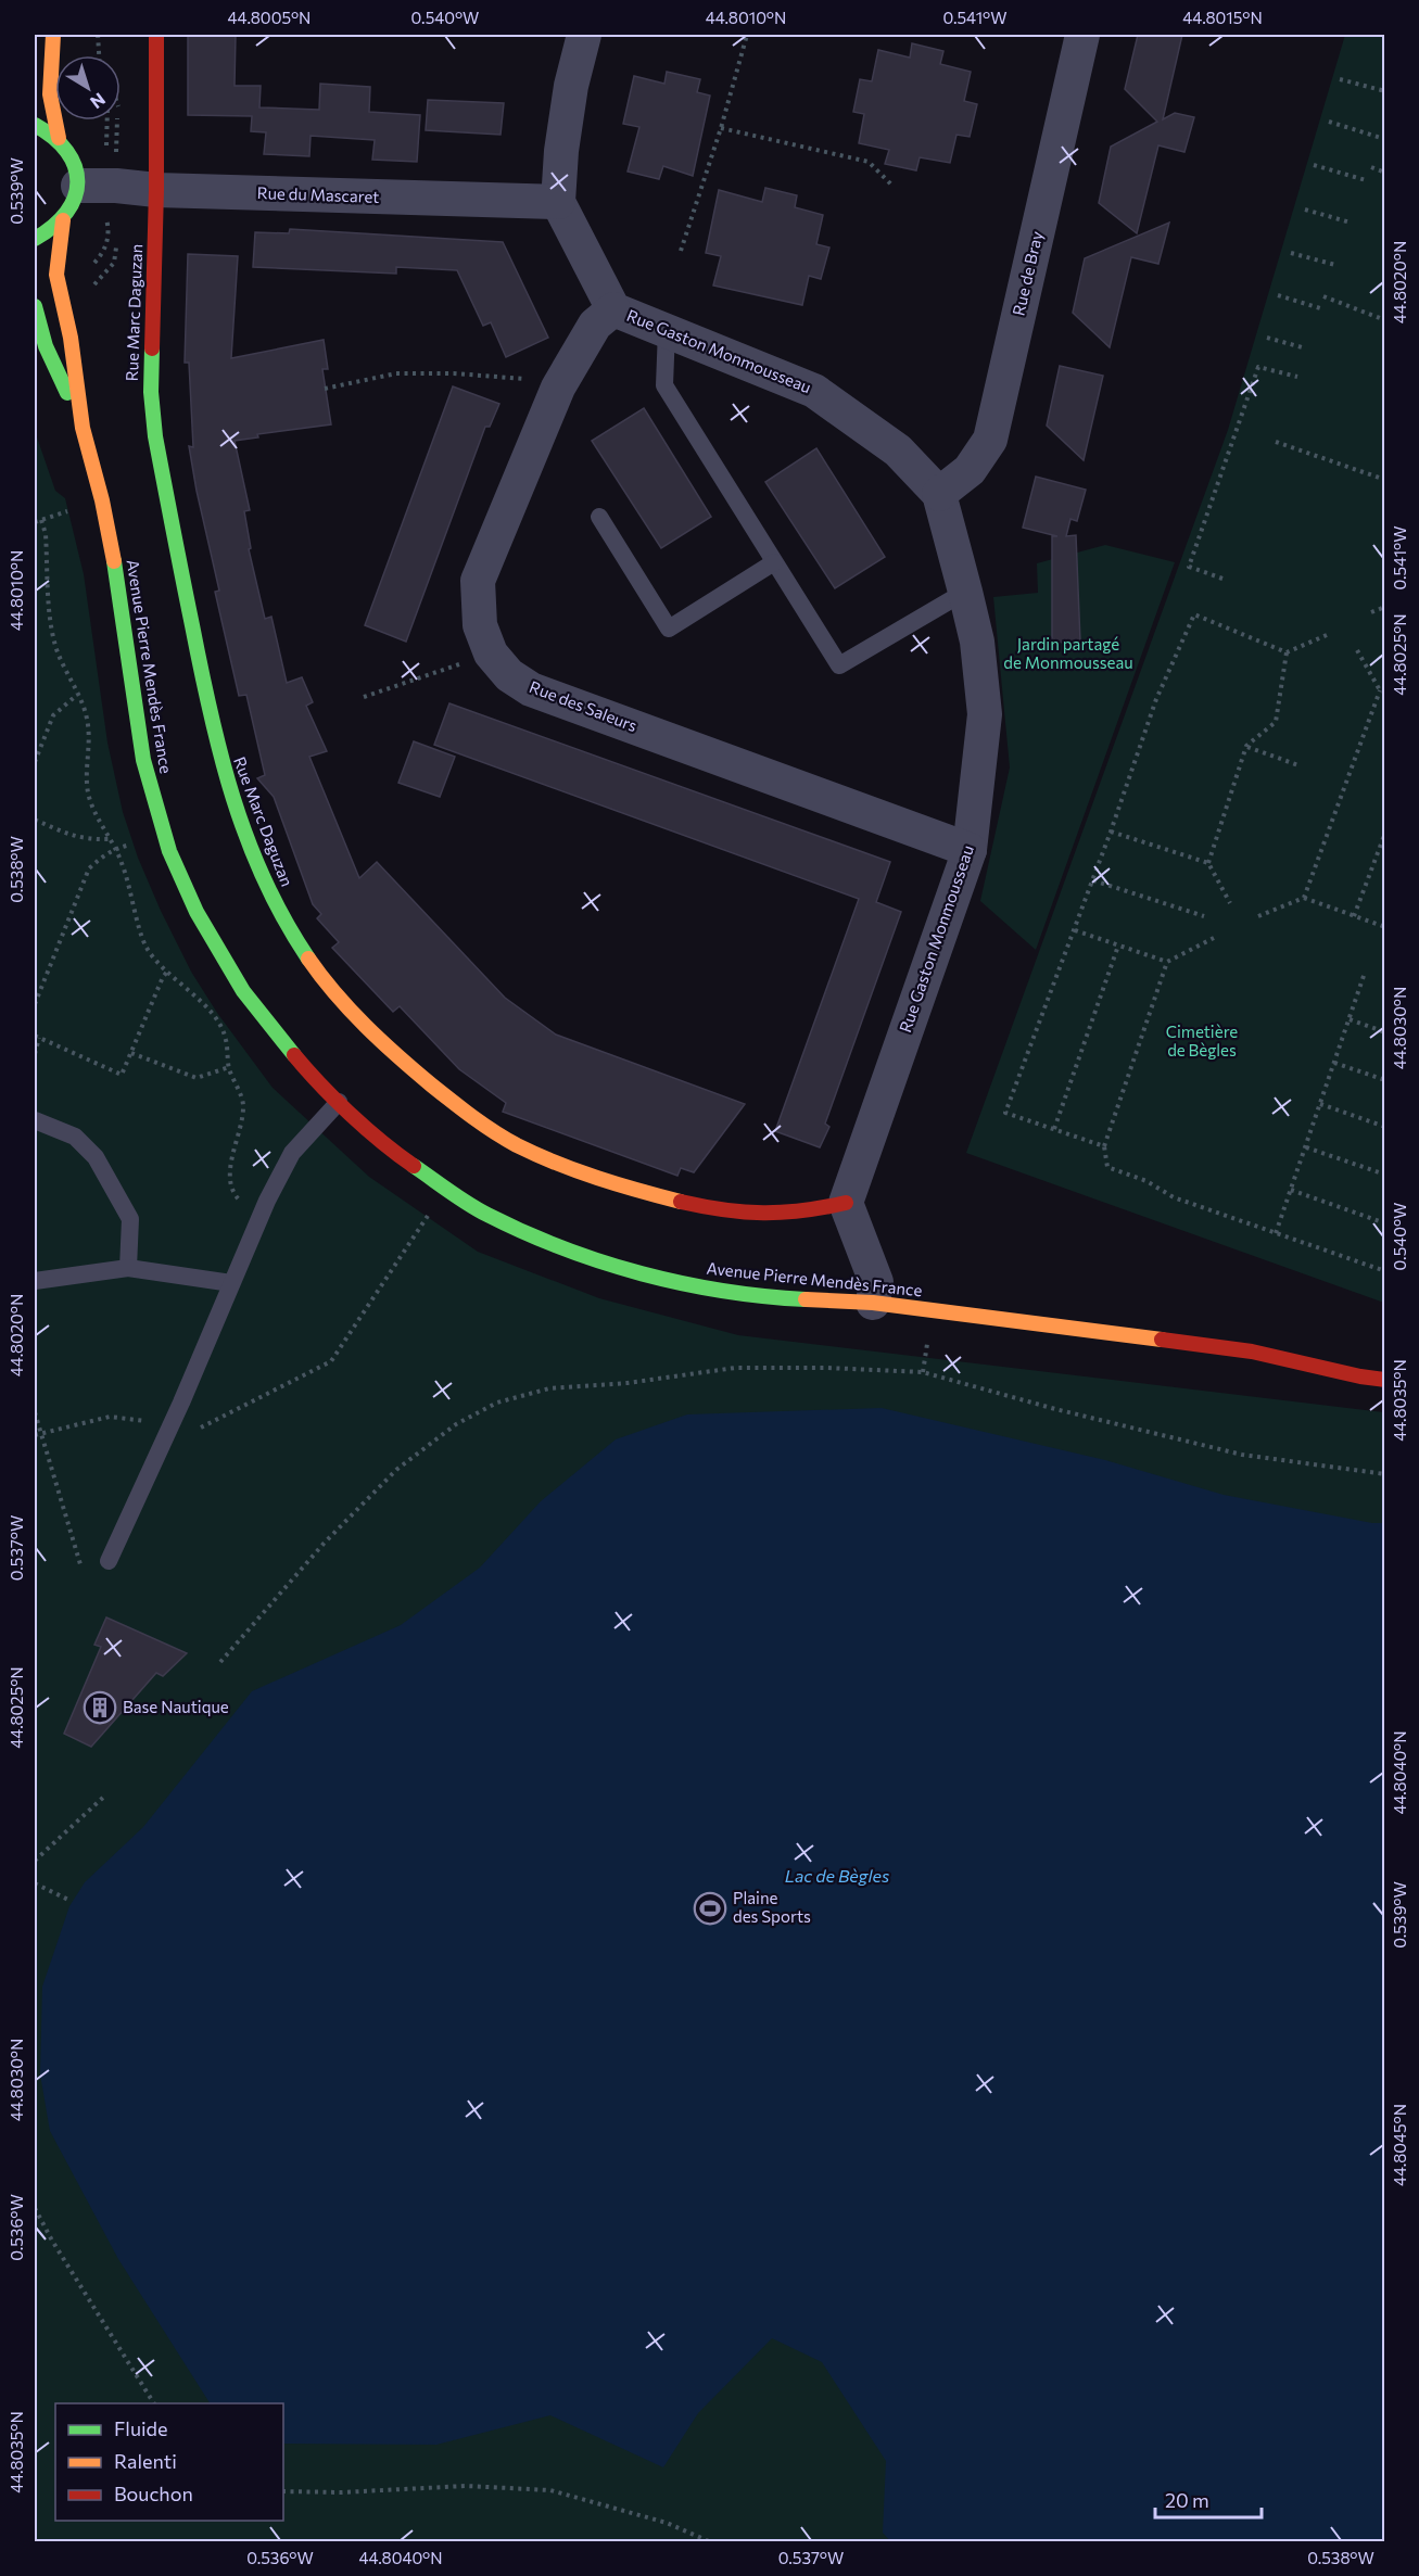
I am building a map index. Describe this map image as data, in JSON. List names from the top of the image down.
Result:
{
  "streets": {
    "street": [
      "Rue du Mascaret",
      "Rue de Bray",
      "Rue Marc Daguzan",
      "Rue Gaston Monmousseau",
      "Avenue Pierre Mendès France",
      "Rue des Saleurs"
    ]
  },
  "crossings": [
    ["Rue du Mascaret", "Rue Marc Daguzan"],
    ["Rue du Mascaret", "Rue Gaston Monmousseau"],
    ["Rue de Bray", "Rue Gaston Monmousseau"],
    ["Rue Marc Daguzan", "Rue Gaston Monmousseau"],
    ["Rue Gaston Monmousseau", "Rue des Saleurs"]
  ],
  "water": ["Lac de Bègles"],
  "parks": ["Jardin partagé de Monmousseau", "Cimetière de Bègles"],
  "places": {
    "building": ["Base Nautique"],
    "sports": ["Plaine des Sports"]
  },
  "legend": ["Fluide", "Ralenti", "Bouchon"],
  "scale_bar": "20 m",
  "north": "bottom right",
  "coordinates": [
    "44.8005°N",
    "0.540°W",
    "44.8010°N",
    "0.541°W",
    "44.8015°N",
    "0.539°W",
    "44.8020°N",
    "44.8025°N",
    "0.538°W",
    "44.8030°N",
    "44.8035°N",
    "0.537°W",
    "44.8040°N",
    "44.8045°N",
    "0.536°W"
  ]
}
